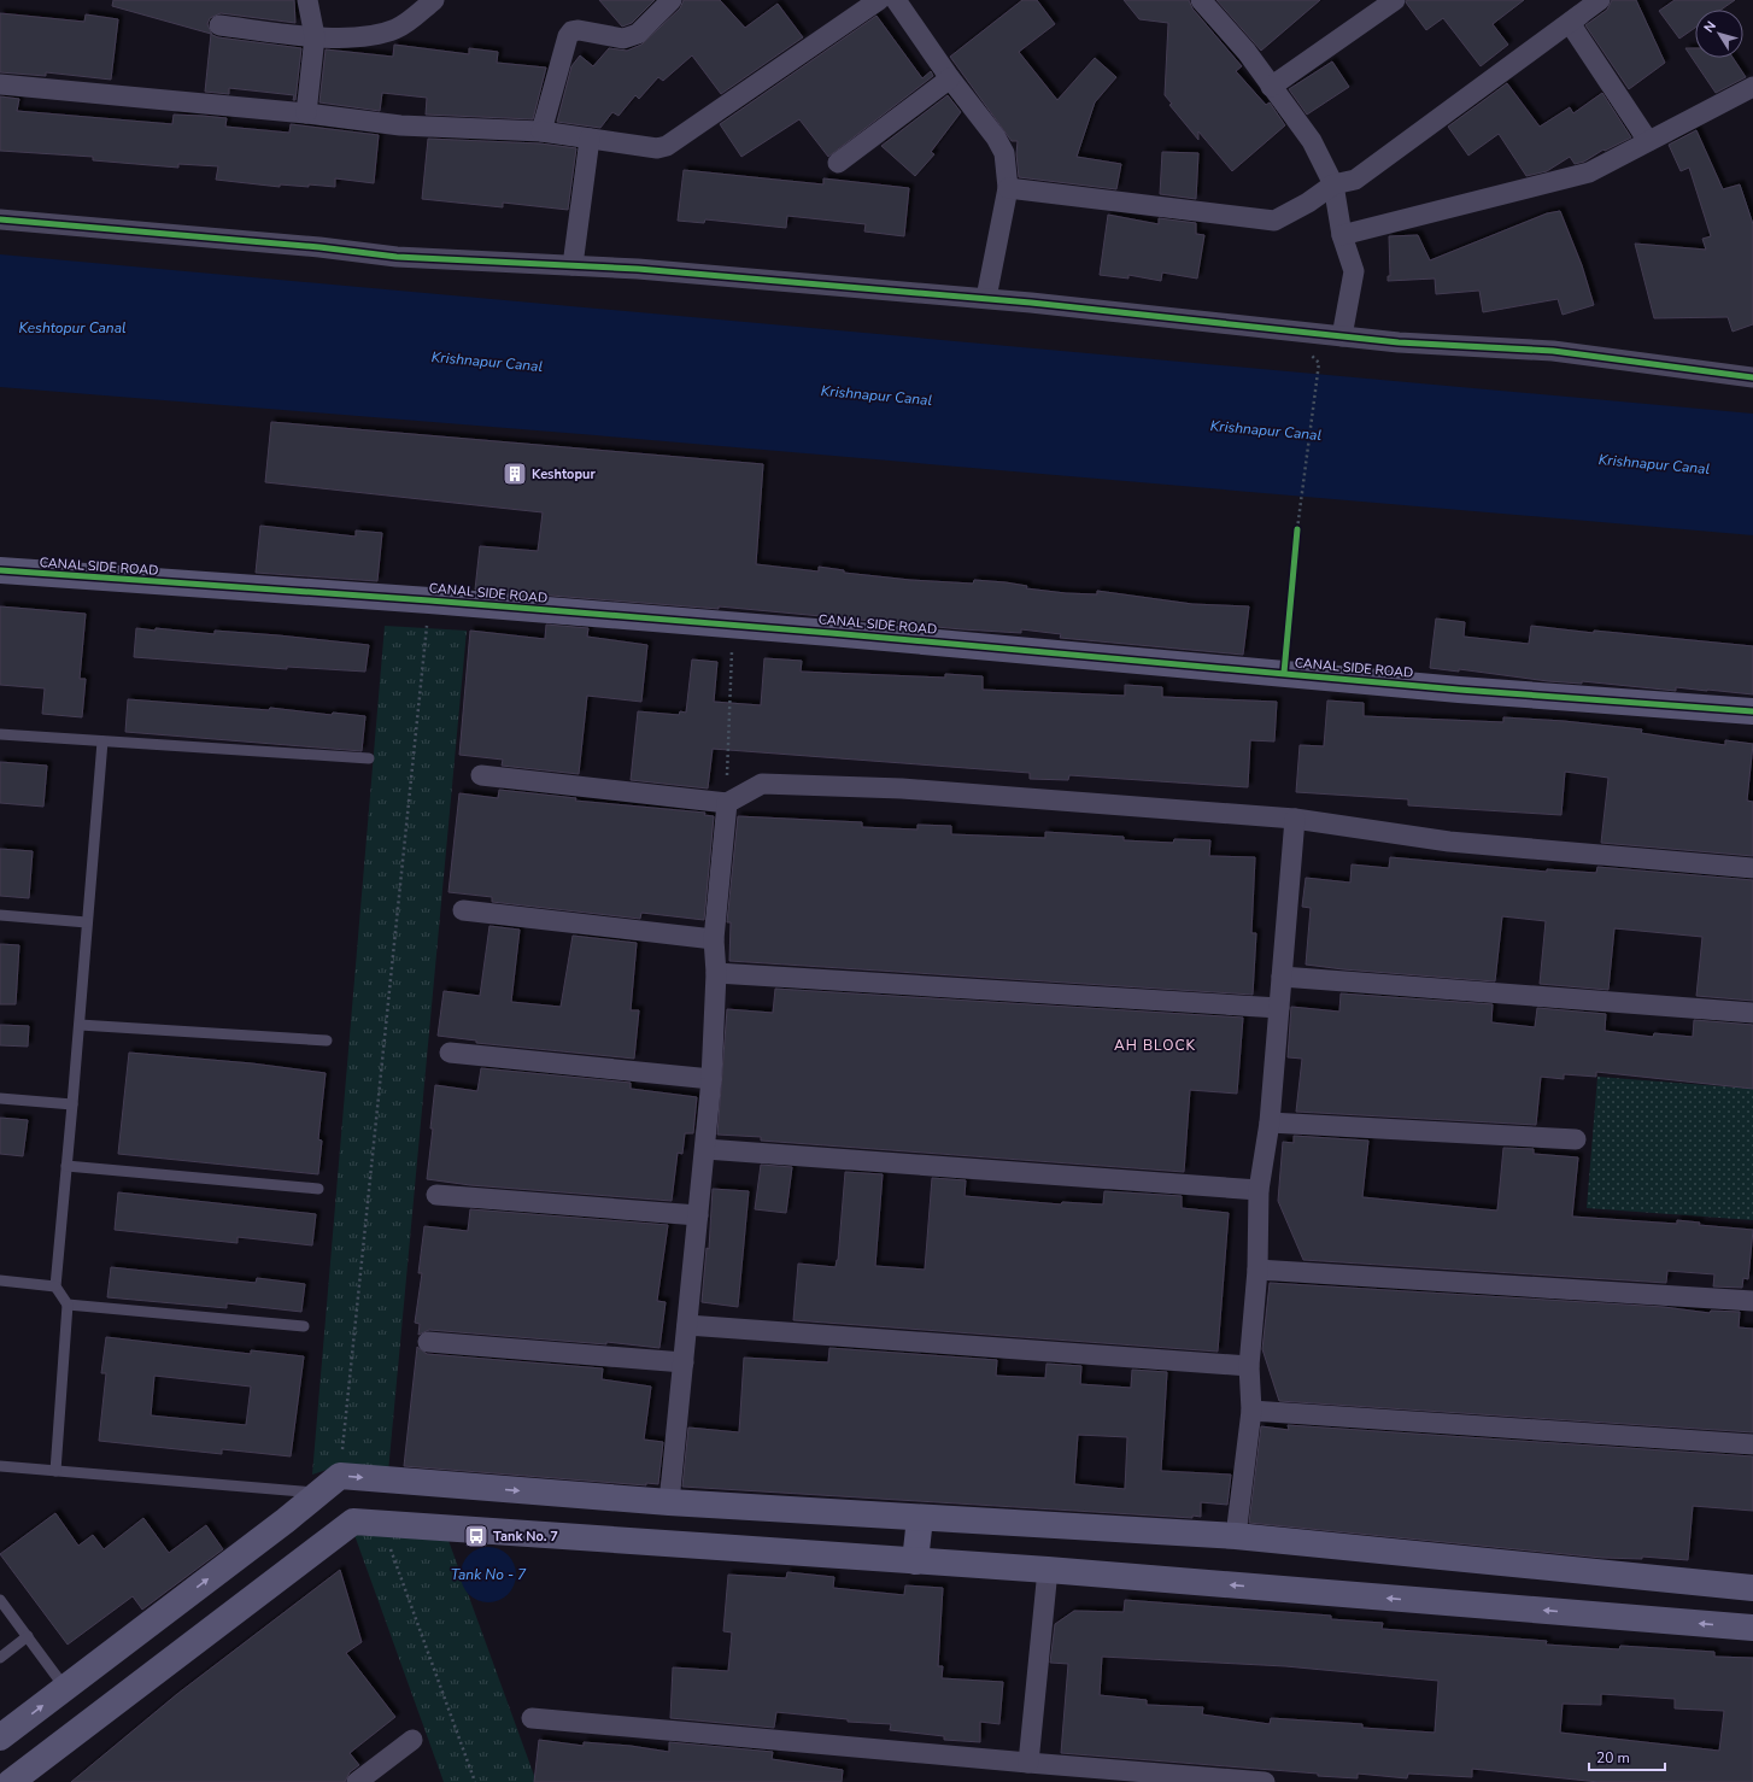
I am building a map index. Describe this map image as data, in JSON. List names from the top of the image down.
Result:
{
  "streets": {
    "main road": ["CANAL SIDE ROAD"]
  },
  "districts": ["AH BLOCK"],
  "water": ["Keshtopur Canal", "Krishnapur Canal", "Tank No - 7"],
  "places": {
    "building": ["Keshtopur"],
    "bus stop": ["Tank No. 7"]
  },
  "scale_bar": "20 m",
  "north": "top left"
}
